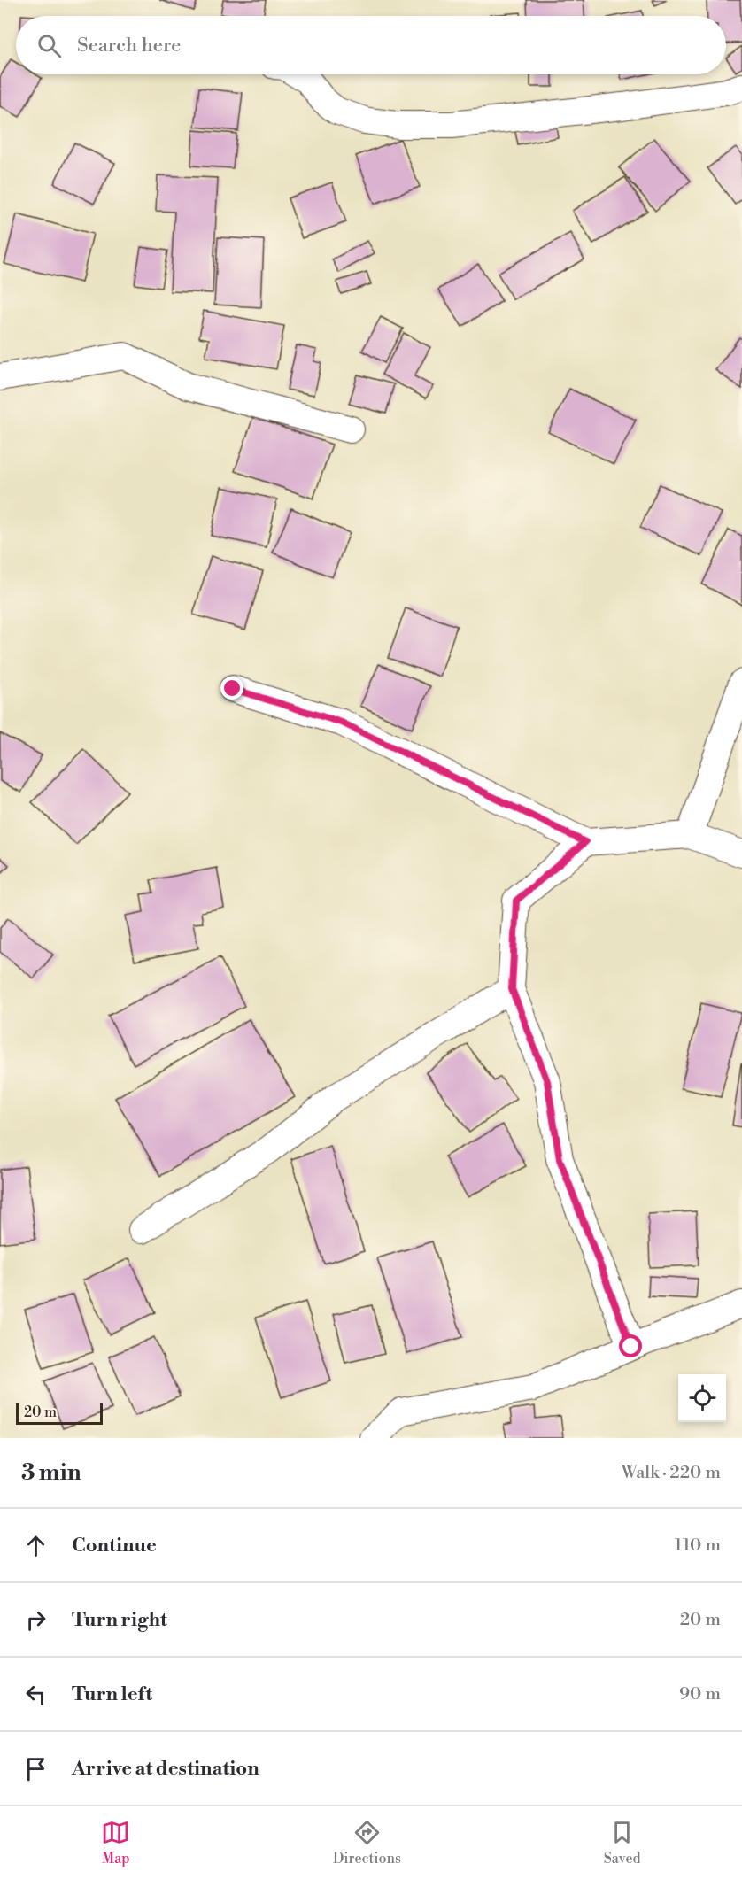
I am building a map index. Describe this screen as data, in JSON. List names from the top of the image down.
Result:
{
  "scale_bar": "20 m",
  "page": {
    "search": "Search here",
    "scale": "20 m",
    "heading": ["3 min", "Walk · 220 m"],
    "list": [
      ["Continue", "110 m"],
      ["Turn right", "20 m"],
      ["Turn left", "90 m"],
      "Arrive at destination"
    ],
    "nav": ["Map", "Directions", "Saved"]
  }
}
